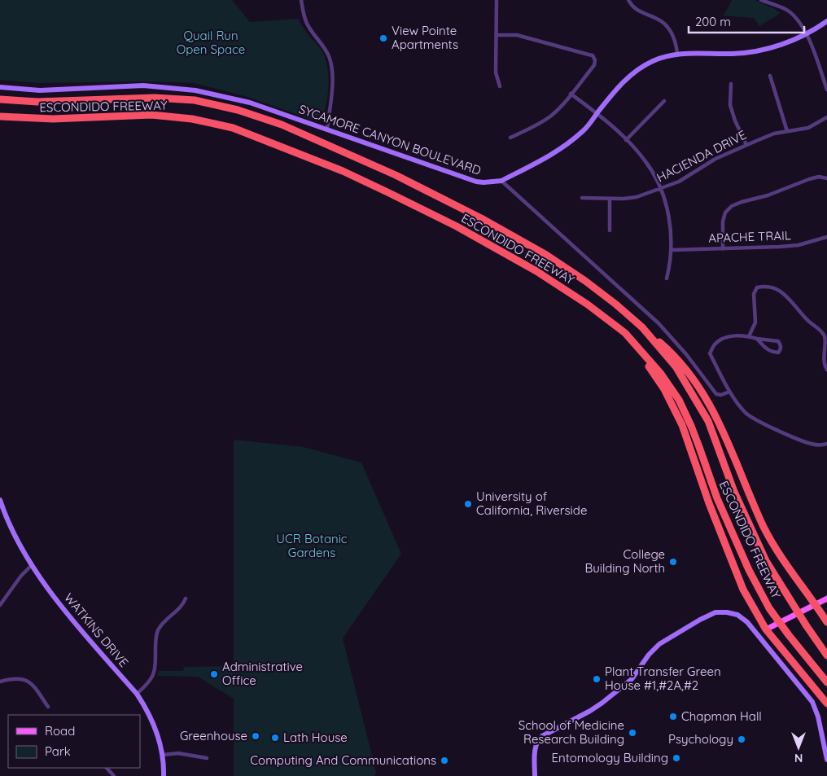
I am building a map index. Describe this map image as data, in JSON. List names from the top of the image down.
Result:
{
  "streets": {
    "highway": ["ESCONDIDO FREEWAY"],
    "street": [
      "SYCAMORE CANYON BOULEVARD",
      "HACIENDA DRIVE",
      "APACHE TRAIL",
      "WATKINS DRIVE"
    ]
  },
  "parks": ["Quail Run Open Space", "UCR Botanic Gardens"],
  "places": [
    "View Pointe Apartments",
    "University of California, Riverside",
    "College Building North",
    "Administrative Office",
    "Plant Transfer Green House #1,#2A,#2",
    "Chapman Hall",
    "School of Medicine Research Building",
    "Greenhouse",
    "Lath House",
    "Psychology",
    "Entomology Building",
    "Computing And Communications"
  ],
  "legend": ["Road", "Park"],
  "scale_bar": "200 m",
  "north": "bottom"
}
